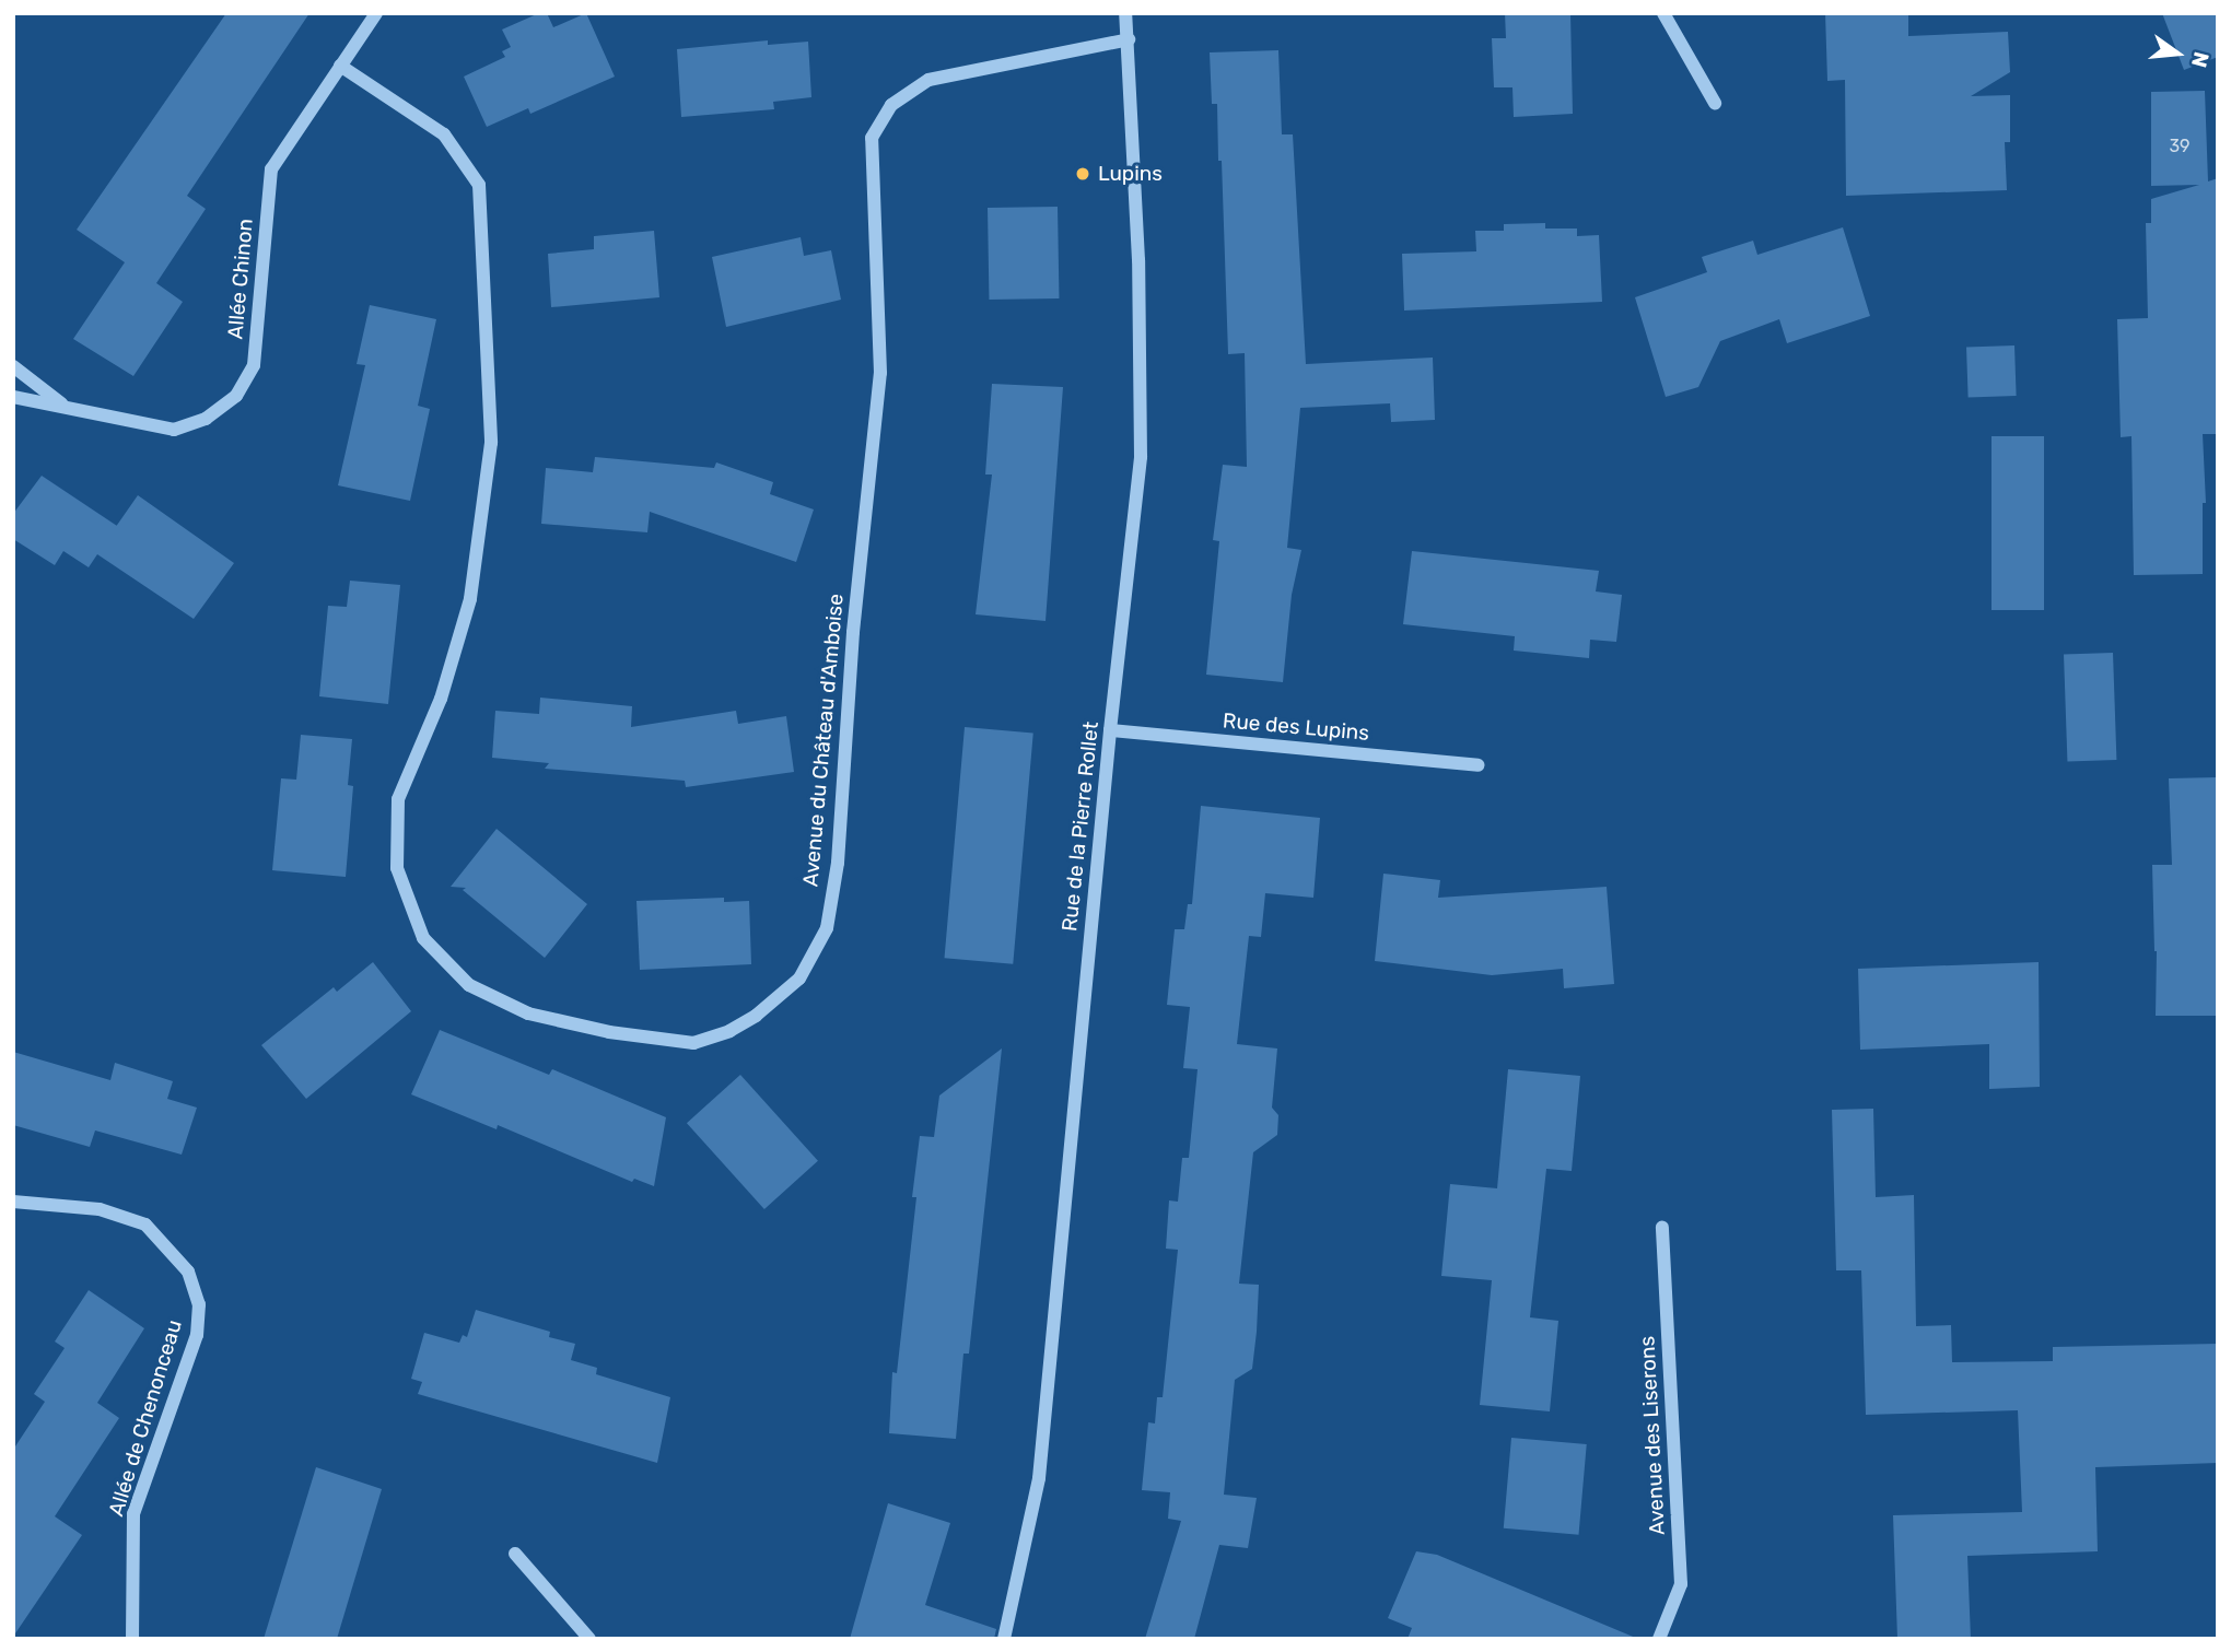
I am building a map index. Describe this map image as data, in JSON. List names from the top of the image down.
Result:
{
  "streets": {
    "street": [
      "Allée Chinon",
      "Rue des Lupins",
      "Avenue du Château d'Amboise",
      "Rue de la Pierre Rollet",
      "Allée de Chenonceau",
      "Avenue des Liserons"
    ]
  },
  "crossings": [
    ["Allée Chinon", "Avenue du Château d'Amboise"],
    ["Rue des Lupins", "Rue de la Pierre Rollet"],
    ["Avenue du Château d'Amboise", "Rue de la Pierre Rollet"]
  ],
  "places": ["Lupins"],
  "house_numbers": ["39"],
  "north": "right"
}
